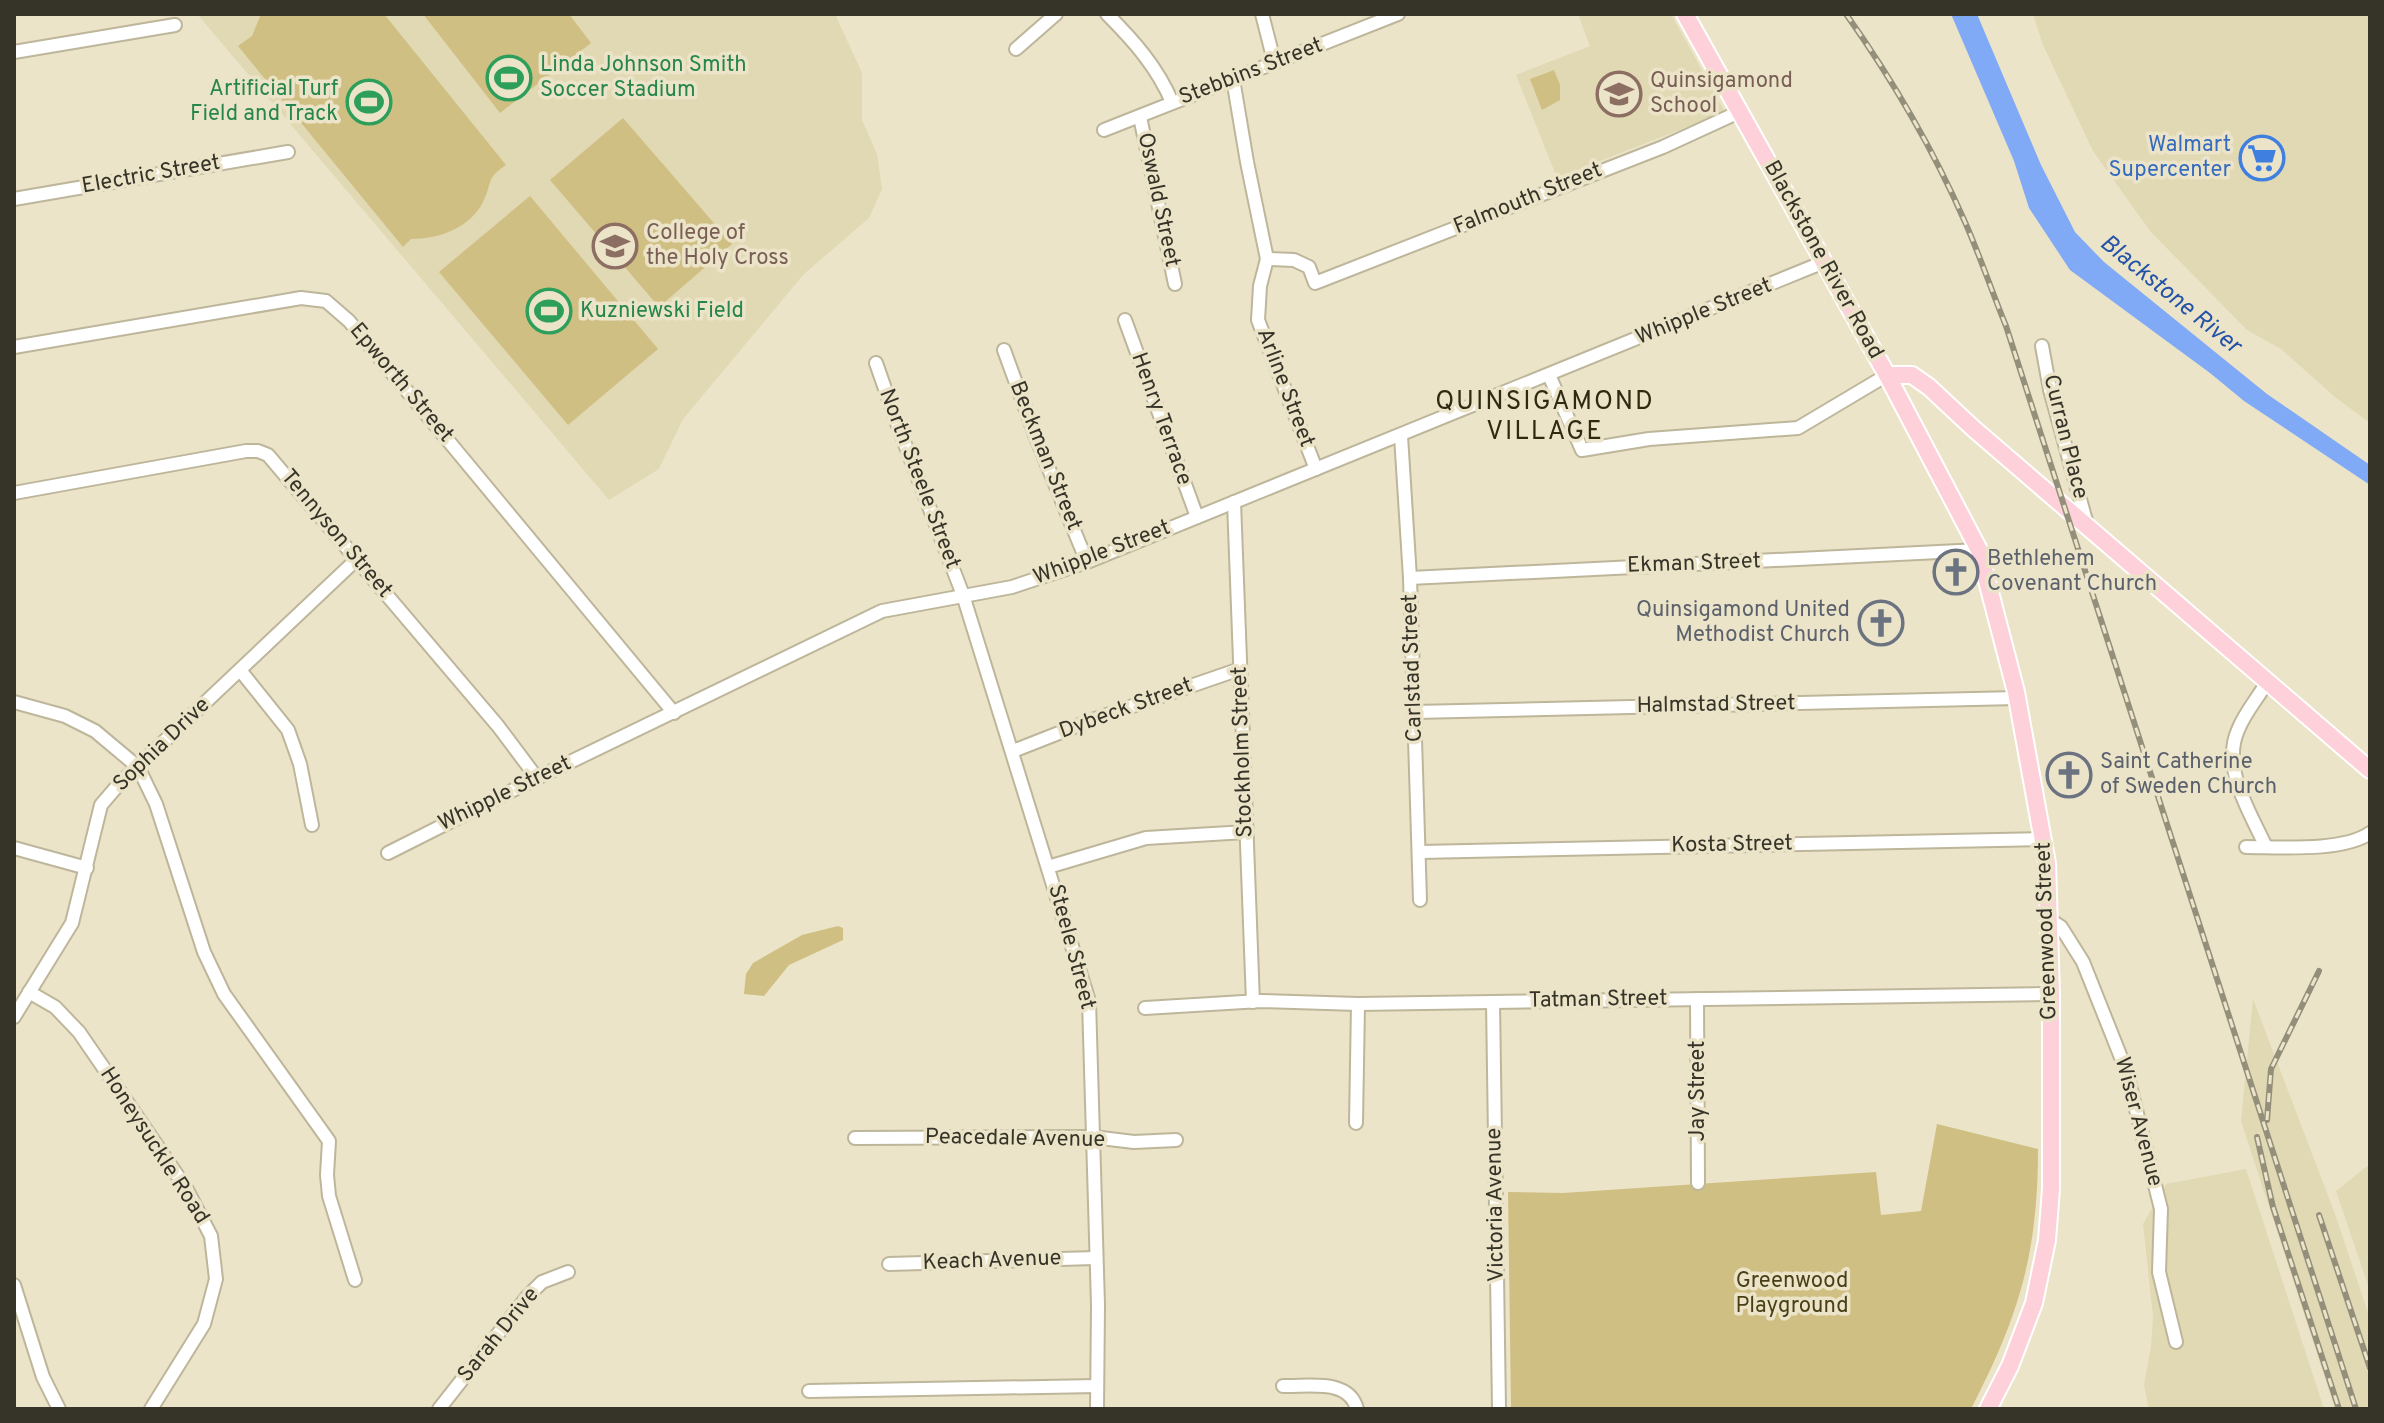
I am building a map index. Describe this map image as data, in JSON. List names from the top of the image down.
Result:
{
  "streets": {
    "main road": ["Blackstone River Road", "Greenwood Street"],
    "street": [
      "Stebbins Street",
      "Electric Street",
      "Falmouth Street",
      "Oswald Street",
      "Whipple Street",
      "Epworth Street",
      "Arline Street",
      "Henry Terrace",
      "Curran Place",
      "Beckman Street",
      "North Steele Street",
      "Tennyson Street",
      "Ekman Street",
      "Carlstad Street",
      "Halmstad Street",
      "Dybeck Street",
      "Sophia Drive",
      "Stockholm Street",
      "Kosta Street",
      "Steele Street",
      "Tatman Street",
      "Jay Street",
      "Wiser Avenue",
      "Peacedale Avenue",
      "Honeysuckle Road",
      "Victoria Avenue",
      "Keach Avenue",
      "Sarah Drive"
    ]
  },
  "crossings": [
    ["Stebbins Street", "Oswald Street"],
    ["Falmouth Street", "Blackstone River Road"],
    ["Falmouth Street", "Arline Street"],
    ["Blackstone River Road", "Whipple Street"],
    ["Blackstone River Road", "Curran Place"],
    ["Blackstone River Road", "Greenwood Street"],
    ["Whipple Street", "Epworth Street"],
    ["Whipple Street", "Arline Street"],
    ["Whipple Street", "Henry Terrace"],
    ["Whipple Street", "Beckman Street"],
    ["Whipple Street", "North Steele Street"],
    ["Whipple Street", "Tennyson Street"],
    ["Whipple Street", "Carlstad Street"],
    ["Whipple Street", "Stockholm Street"],
    ["Whipple Street", "Steele Street"],
    ["North Steele Street", "Steele Street"],
    ["Tennyson Street", "Sophia Drive"],
    ["Ekman Street", "Carlstad Street"],
    ["Ekman Street", "Greenwood Street"],
    ["Carlstad Street", "Halmstad Street"],
    ["Carlstad Street", "Kosta Street"],
    ["Halmstad Street", "Greenwood Street"],
    ["Dybeck Street", "Stockholm Street"],
    ["Dybeck Street", "Steele Street"],
    ["Sophia Drive", "Honeysuckle Road"],
    ["Stockholm Street", "Tatman Street"],
    ["Kosta Street", "Greenwood Street"],
    ["Greenwood Street", "Tatman Street"],
    ["Greenwood Street", "Wiser Avenue"],
    ["Steele Street", "Peacedale Avenue"],
    ["Steele Street", "Keach Avenue"],
    ["Tatman Street", "Jay Street"],
    ["Tatman Street", "Victoria Avenue"]
  ],
  "districts": ["QUINSIGAMOND VILLAGE"],
  "water": ["Blackstone River"],
  "parks": ["Greenwood Playground"],
  "places": {
    "sports": ["Linda Johnson Smith Soccer Stadium", "Artificial Turf Field and Track", "Kuzniewski Field"],
    "school or university": ["Quinsigamond School", "College of the Holy Cross"],
    "supermarket": ["Walmart Supercenter"],
    "church": ["Bethlehem Covenant Church", "Quinsigamond United Methodist Church", "Saint Catherine of Sweden Church"]
  }
}
